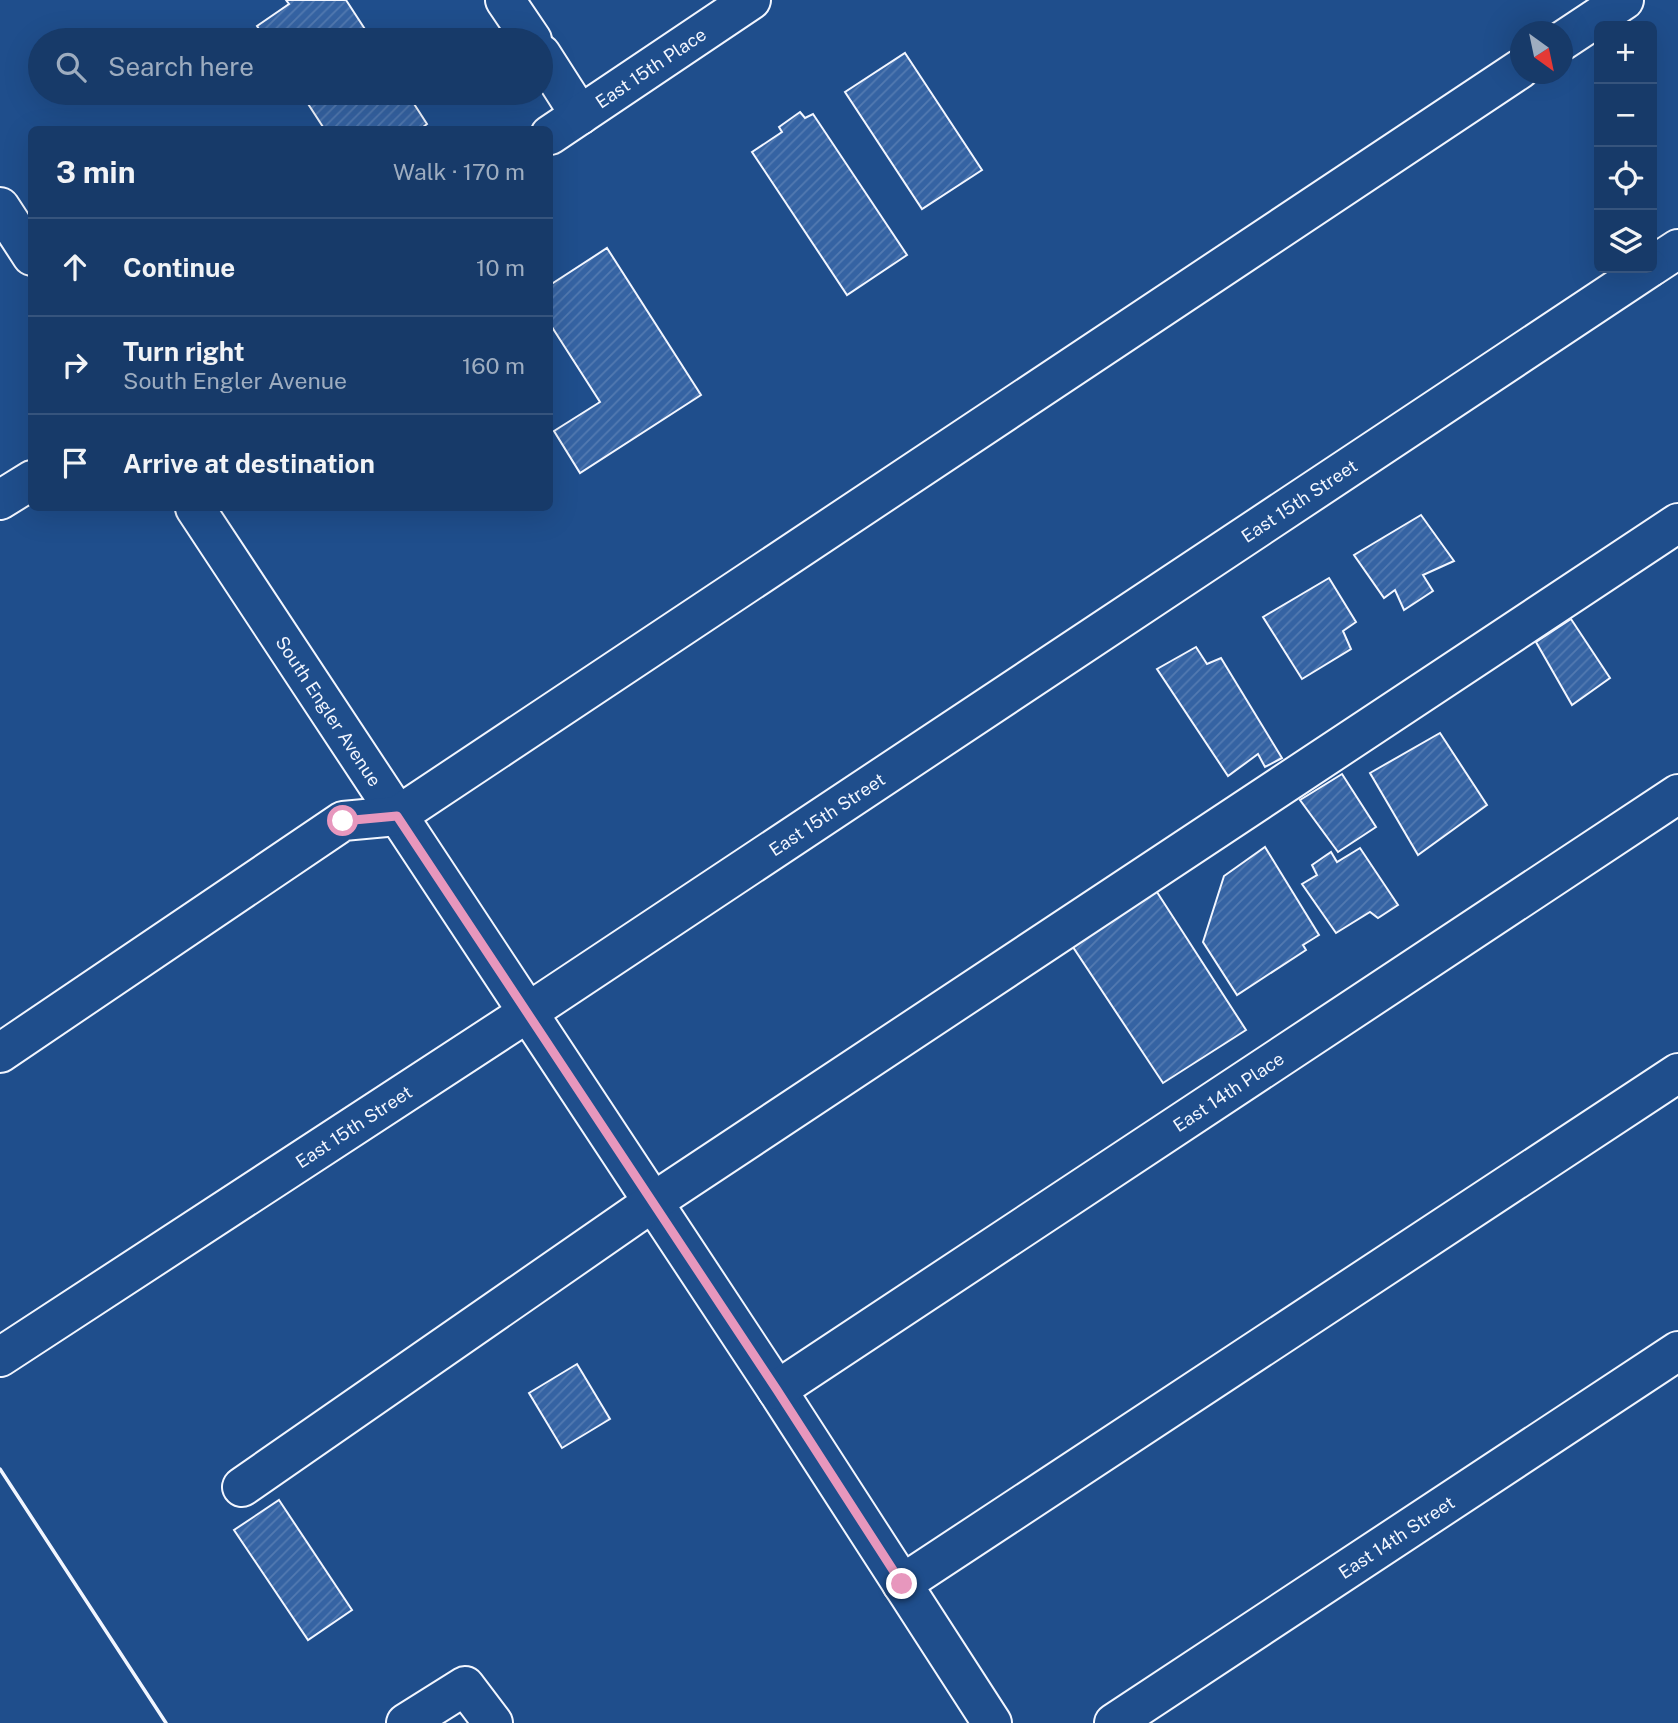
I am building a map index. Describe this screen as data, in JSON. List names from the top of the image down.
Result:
{
  "streets": {
    "street": [
      "East 15th Place",
      "East 15th Street",
      "South Engler Avenue",
      "East 14th Place",
      "East 14th Street"
    ]
  },
  "crossings": [
    ["East 15th Street", "South Engler Avenue"],
    ["South Engler Avenue", "East 14th Place"]
  ],
  "north": "bottom right",
  "page": {
    "map_buttons": ["+", "−"],
    "search": "Search here",
    "heading": ["3 min", "Walk · 170 m"],
    "list": [
      ["Continue", "10 m"],
      ["Turn right", "South Engler Avenue", "160 m"],
      "Arrive at destination"
    ]
  }
}
